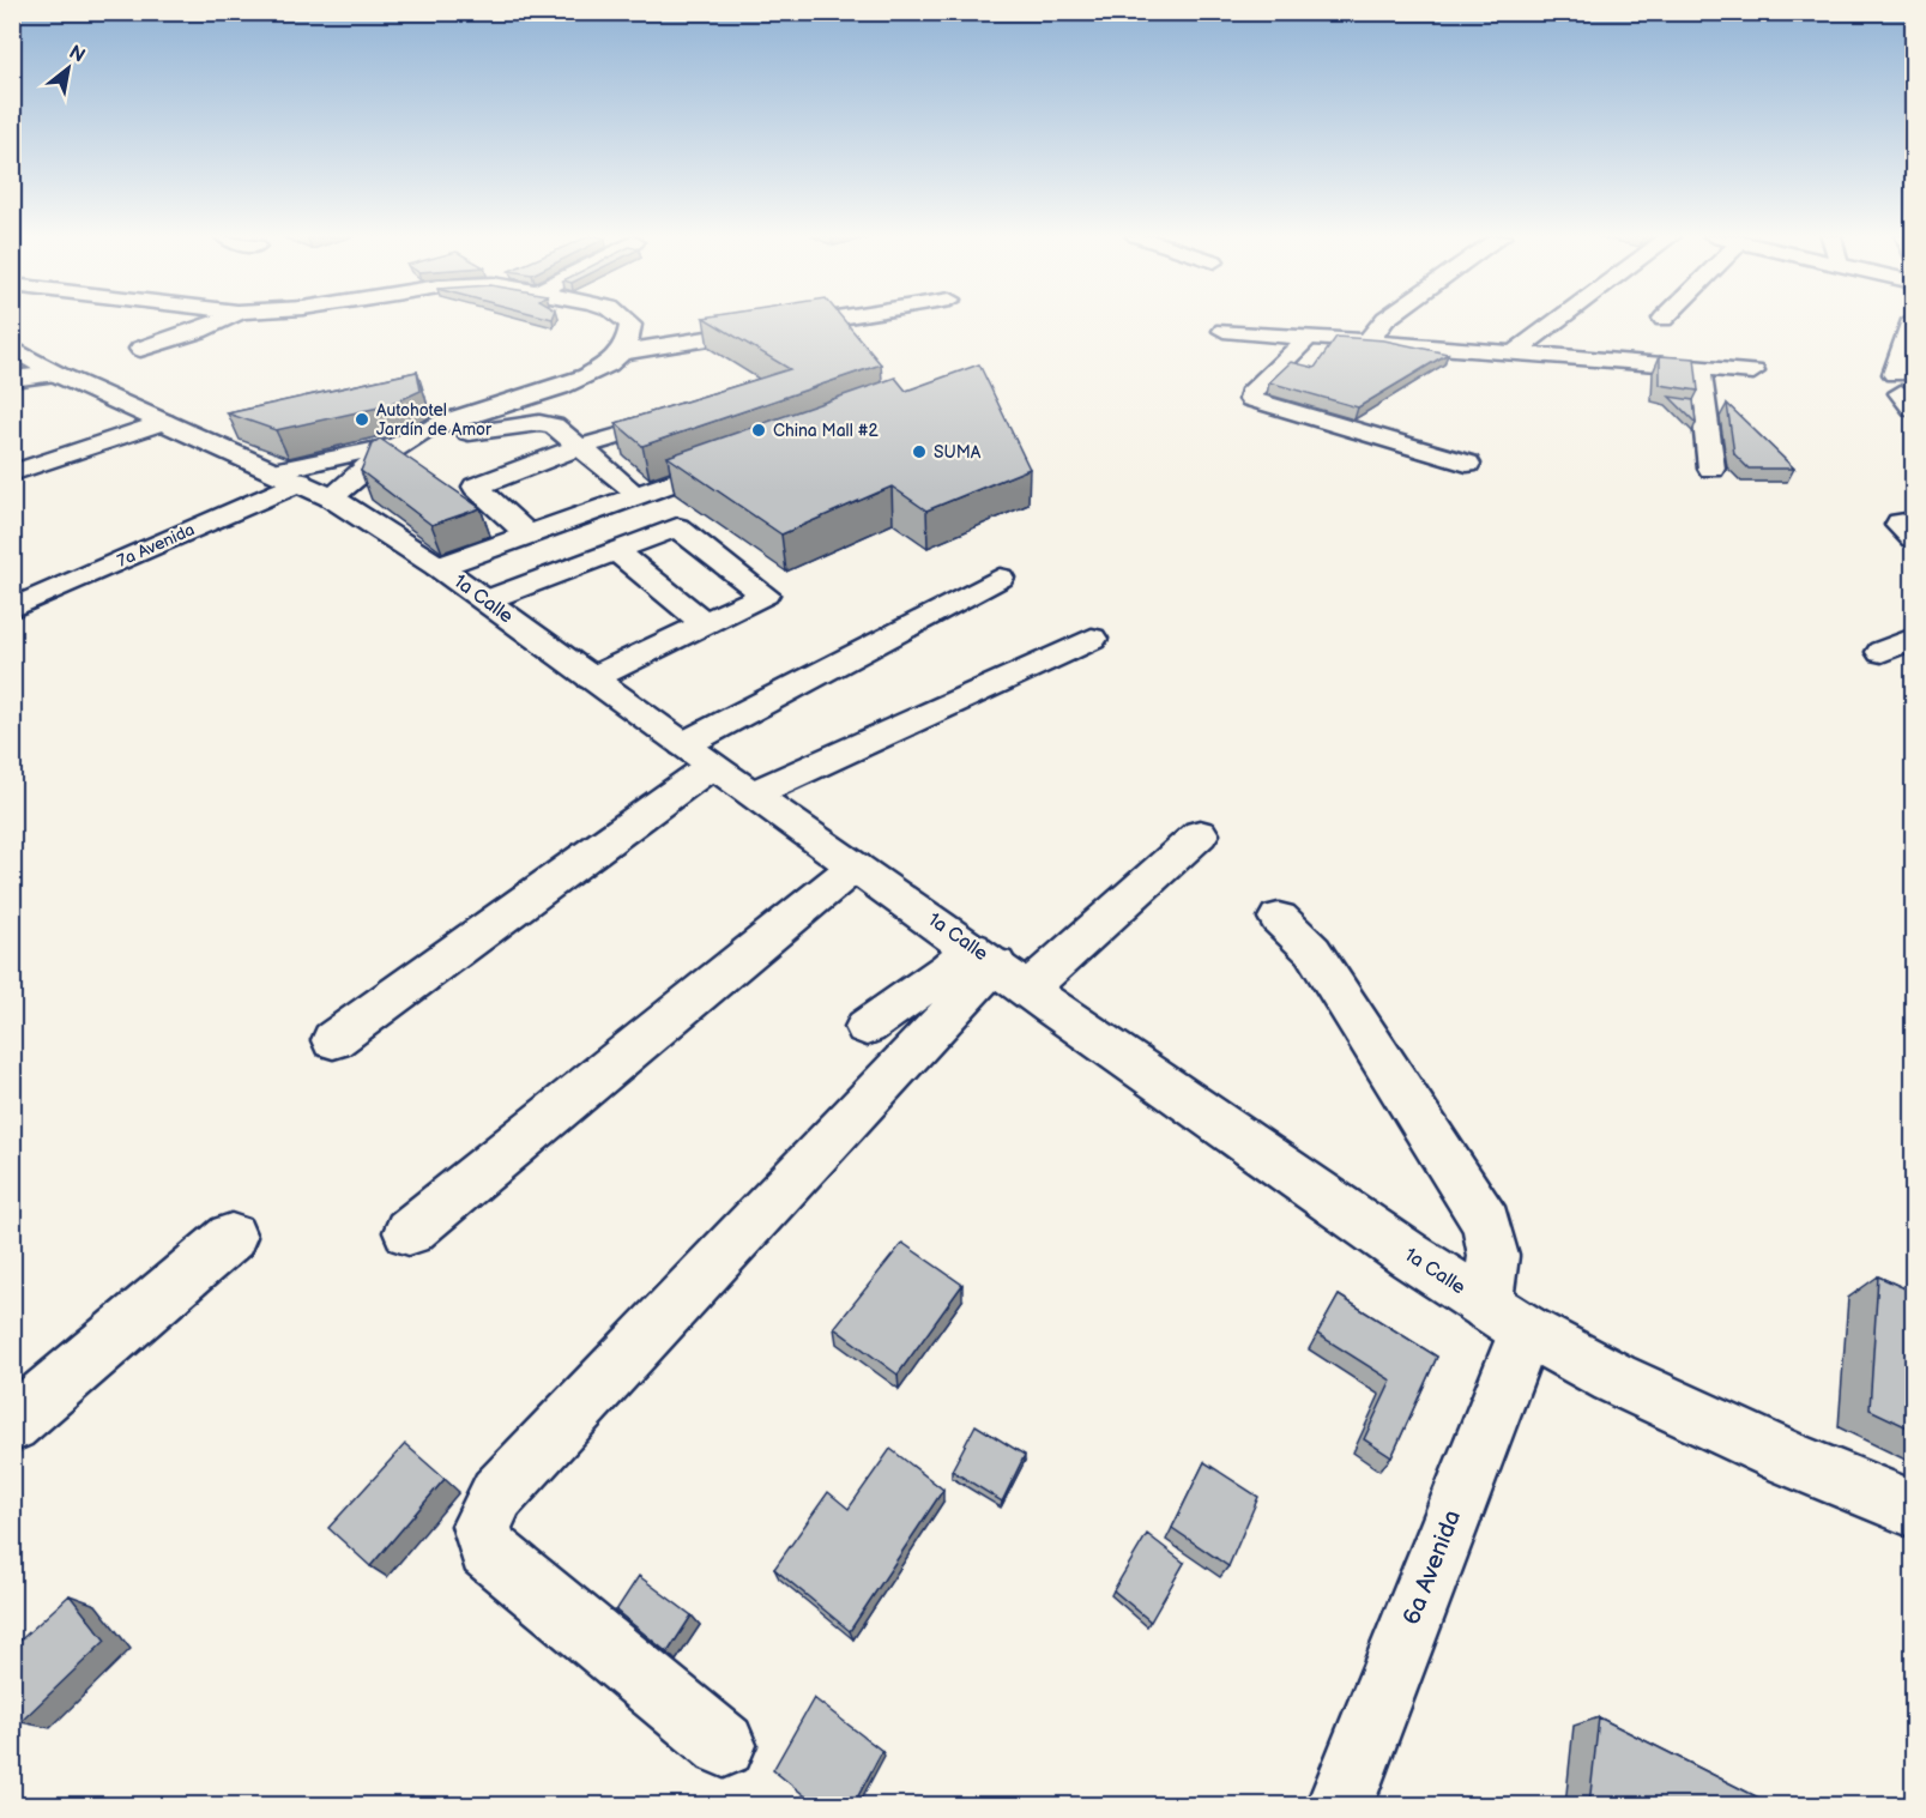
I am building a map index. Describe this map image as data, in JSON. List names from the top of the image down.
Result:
{
  "streets": {
    "street": ["7a Avenida", "1a Calle", "6a Avenida"]
  },
  "crossings": [
    ["7a Avenida", "1a Calle"],
    ["1a Calle", "6a Avenida"]
  ],
  "places": ["Autohotel Jardín de Amor", "China Mall #2", "SUMA"],
  "north": "top right"
}
